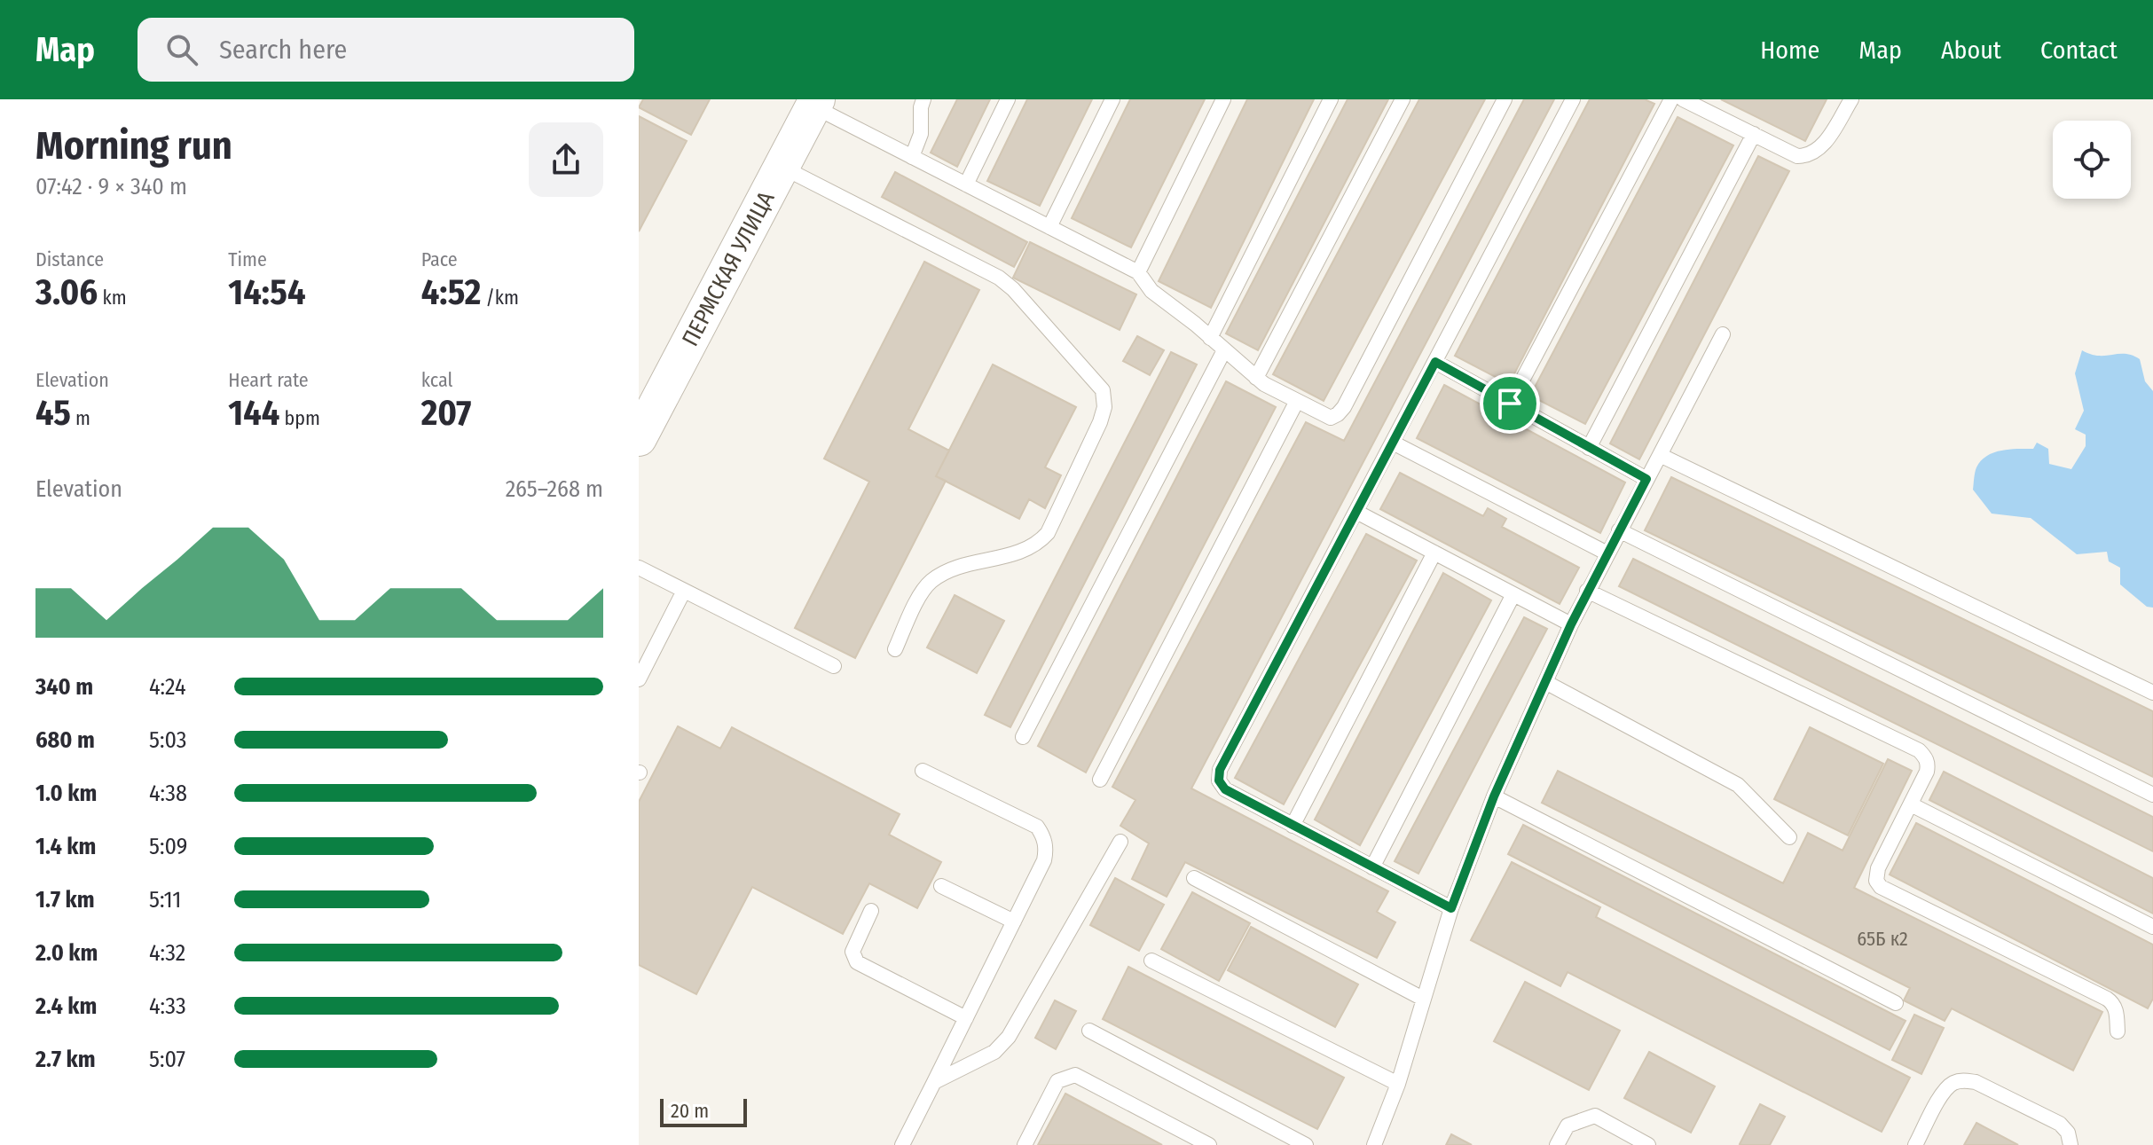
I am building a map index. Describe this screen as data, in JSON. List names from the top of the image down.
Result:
{
  "streets": {
    "street": ["ПЕРМСКАЯ УЛИЦА"]
  },
  "house_numbers": ["65Б к2"],
  "scale_bar": "20 m",
  "page": {
    "header": "Map",
    "search": "Search here",
    "nav": [
      "Home",
      "Map",
      "About",
      "Contact"
    ],
    "heading": ["Morning run", "07:42 · 9 × 340 m"],
    "stats": [
      ["Distance", "3.06 km"],
      ["Time", "14:54"],
      ["Pace", "4:52 /km"],
      ["Elevation", "45 m"],
      ["Heart rate", "144 bpm"],
      ["kcal", "207"]
    ],
    "chart": ["Elevation", "265–268 m"],
    "list": [
      {
        "name": "340 m",
        "note": "4:24"
      },
      {
        "name": "680 m",
        "note": "5:03"
      },
      {
        "name": "1.0 km",
        "note": "4:38"
      },
      {
        "name": "1.4 km",
        "note": "5:09"
      },
      {
        "name": "1.7 km",
        "note": "5:11"
      },
      {
        "name": "2.0 km",
        "note": "4:32"
      },
      {
        "name": "2.4 km",
        "note": "4:33"
      },
      {
        "name": "2.7 km",
        "note": "5:07"
      }
    ],
    "scale": "20 m"
  }
}
